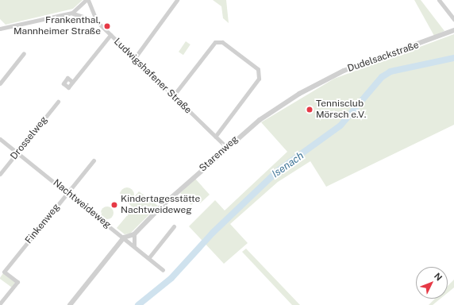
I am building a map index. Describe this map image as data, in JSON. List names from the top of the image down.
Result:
{
  "streets": {
    "street": [
      "Dudelsackstraße",
      "Ludwigshafener Straße",
      "Drosselweg",
      "Starenweg",
      "Nachtweideweg",
      "Finkenweg"
    ]
  },
  "crossings": [
    ["Dudelsackstraße", "Starenweg"],
    ["Ludwigshafener Straße", "Starenweg"],
    ["Drosselweg", "Nachtweideweg"],
    ["Nachtweideweg", "Finkenweg"]
  ],
  "water": ["Isenach"],
  "places": ["Frankenthal, Mannheimer Straße", "Tennisclub Mörsch e.V.", "Kindertagesstätte Nachtweideweg"],
  "north": "top right"
}
